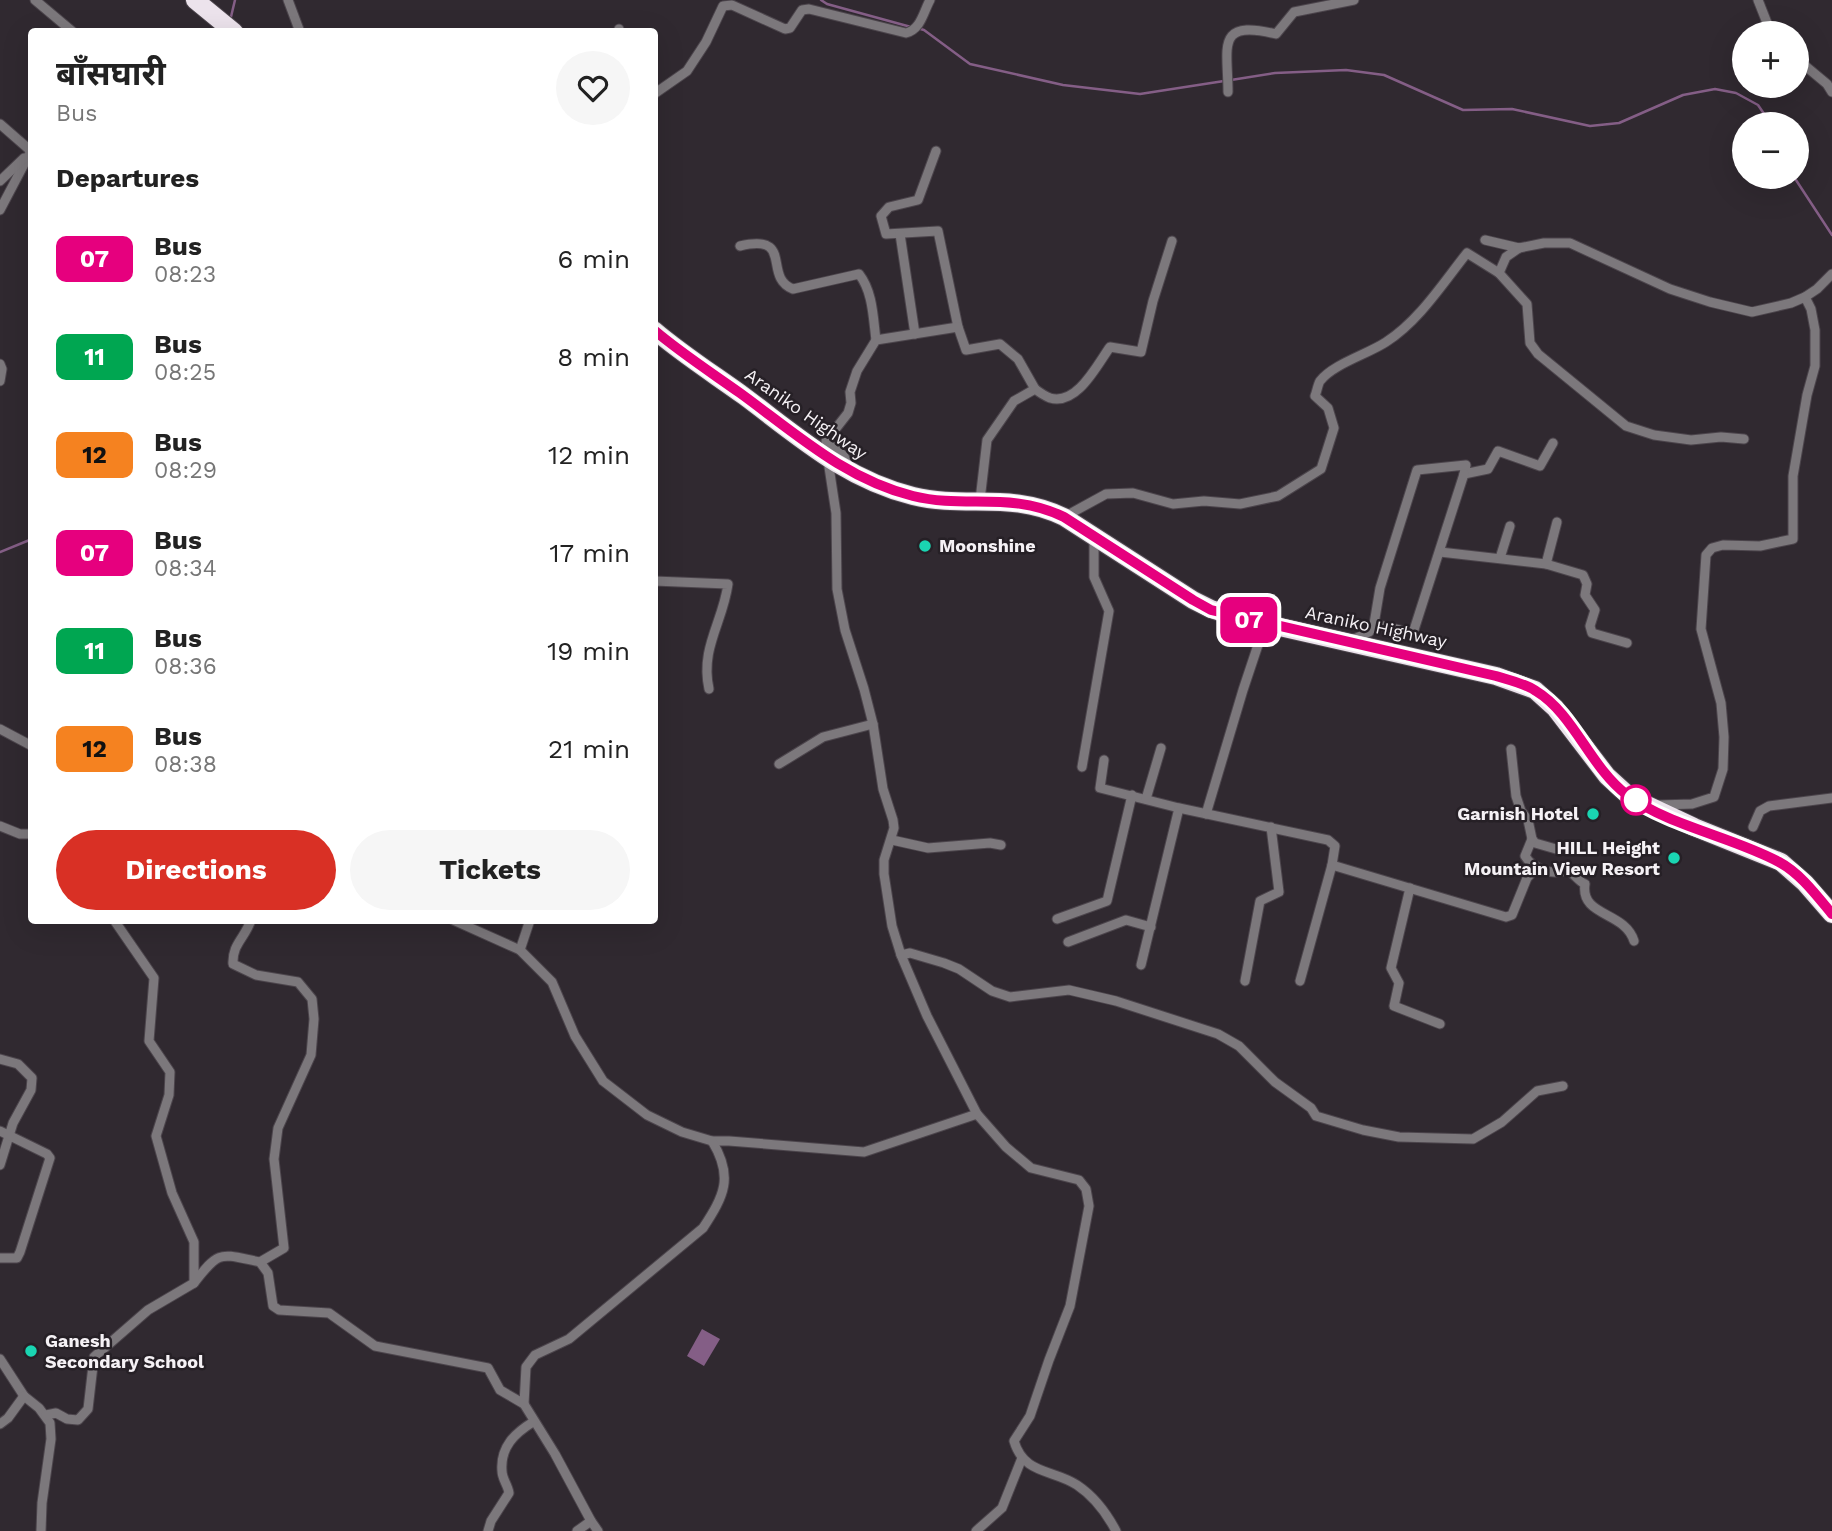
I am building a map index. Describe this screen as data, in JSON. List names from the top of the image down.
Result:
{
  "streets": {
    "highway": ["Araniko Highway"]
  },
  "places": [
    "Moonshine",
    "Garnish Hotel",
    "HILL Height Mountain View Resort",
    "Ganesh Secondary School"
  ],
  "lines": ["bus line 07"],
  "page": {
    "on_map": "07",
    "map_buttons": ["+", "−"],
    "heading": [
      ["बाँसघारी", "Bus"],
      "Departures"
    ],
    "list": [
      {
        "mark": "07",
        "name": "Bus",
        "note": "08:23",
        "value": "6 min"
      },
      {
        "mark": "11",
        "name": "Bus",
        "note": "08:25",
        "value": "8 min"
      },
      {
        "mark": "12",
        "name": "Bus",
        "note": "08:29",
        "value": "12 min"
      },
      {
        "mark": "07",
        "name": "Bus",
        "note": "08:34",
        "value": "17 min"
      },
      {
        "mark": "11",
        "name": "Bus",
        "note": "08:36",
        "value": "19 min"
      },
      {
        "mark": "12",
        "name": "Bus",
        "note": "08:38",
        "value": "21 min"
      }
    ],
    "buttons": ["Directions", "Tickets"]
  }
}
